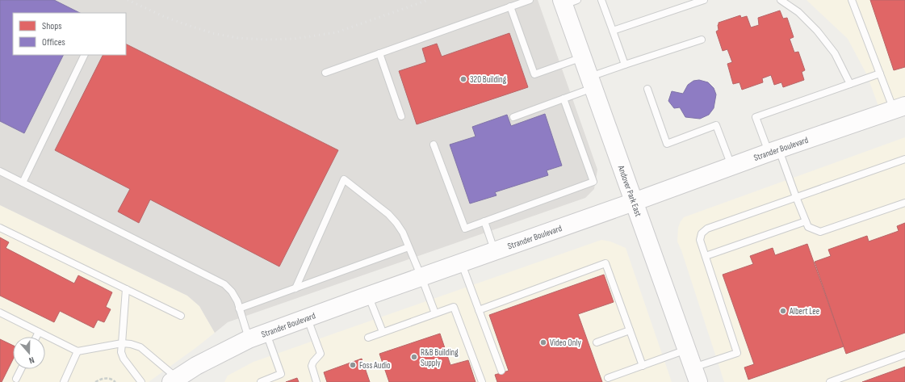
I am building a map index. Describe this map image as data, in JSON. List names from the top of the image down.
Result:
{
  "streets": {
    "main road": ["Strander Boulevard", "Andover Park East"]
  },
  "crossings": [
    ["Strander Boulevard", "Andover Park East"]
  ],
  "places": [
    "320 Building",
    "Albert Lee",
    "Video Only",
    "R&B Building Supply",
    "Foss Audio"
  ],
  "legend": ["Shops", "Offices"],
  "north": "bottom"
}
